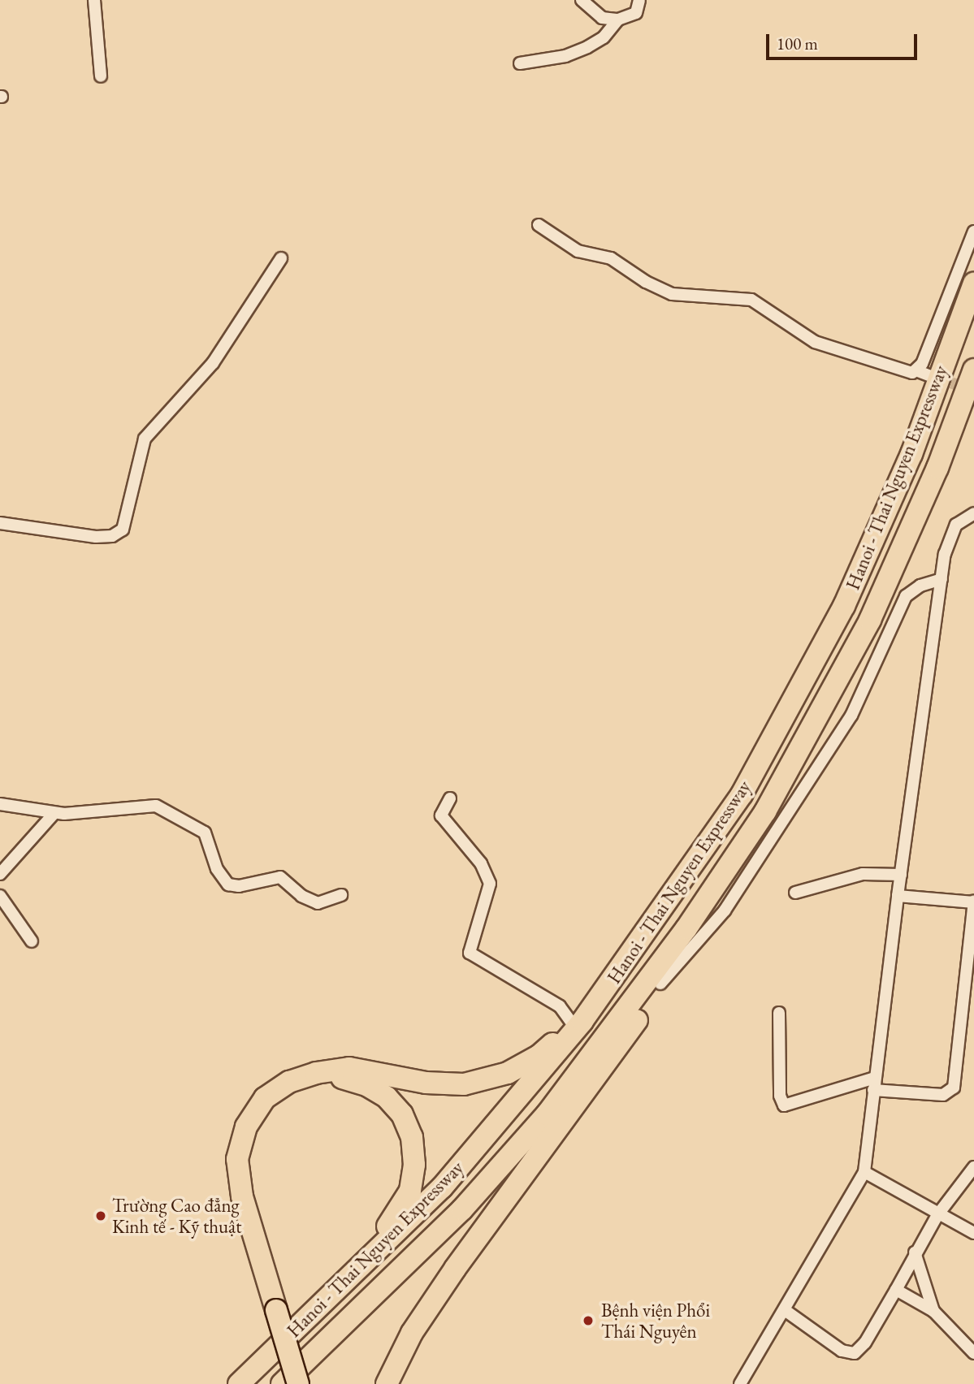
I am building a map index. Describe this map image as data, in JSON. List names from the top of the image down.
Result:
{
  "streets": {
    "highway": ["Hanoi - Thai Nguyen Expressway"]
  },
  "places": ["Trường Cao đẳng Kinh tế - Kỹ thuật", "Bệnh viện Phổi Thái Nguyên"],
  "scale_bar": "100 m"
}
